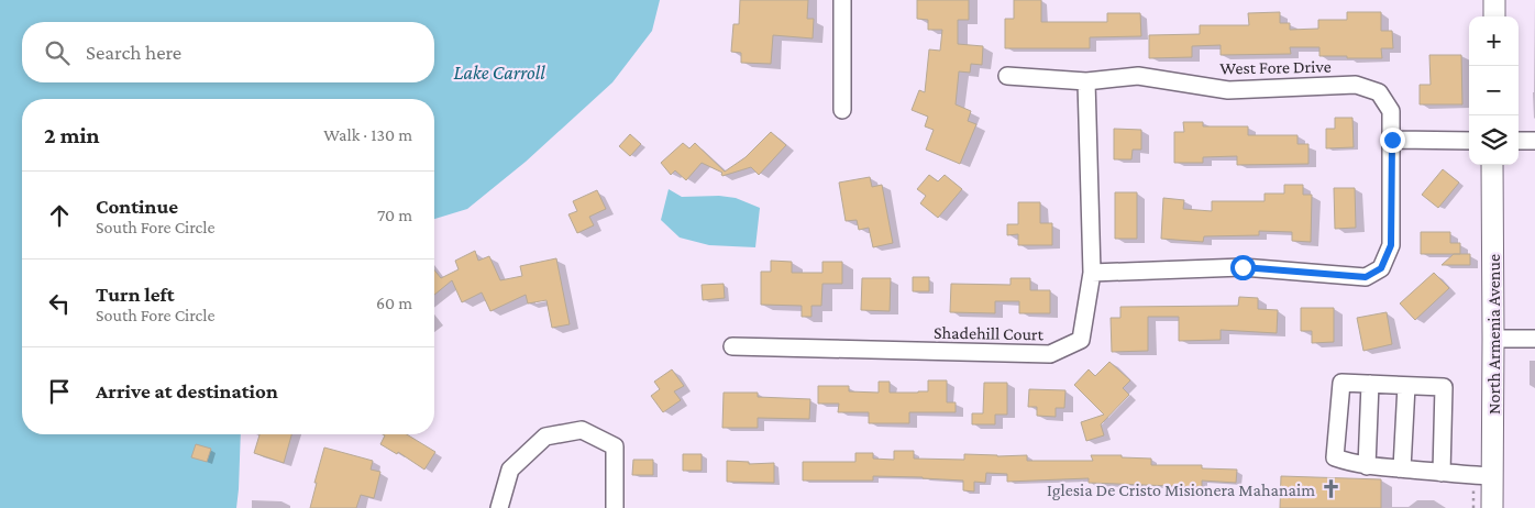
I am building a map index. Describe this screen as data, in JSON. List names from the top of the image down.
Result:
{
  "streets": {
    "main road": ["North Armenia Avenue"],
    "street": ["West Fore Drive", "Shadehill Court"]
  },
  "crossings": [
    ["West Fore Drive", "Shadehill Court"]
  ],
  "water": ["Lake Carroll"],
  "places": {
    "church": ["Iglesia De Cristo Misionera Mahanaim"]
  },
  "page": {
    "map_buttons": ["+", "−"],
    "search": "Search here",
    "heading": ["2 min", "Walk · 130 m"],
    "list": [
      ["Continue", "South Fore Circle", "70 m"],
      ["Turn left", "South Fore Circle", "60 m"],
      "Arrive at destination"
    ]
  }
}
